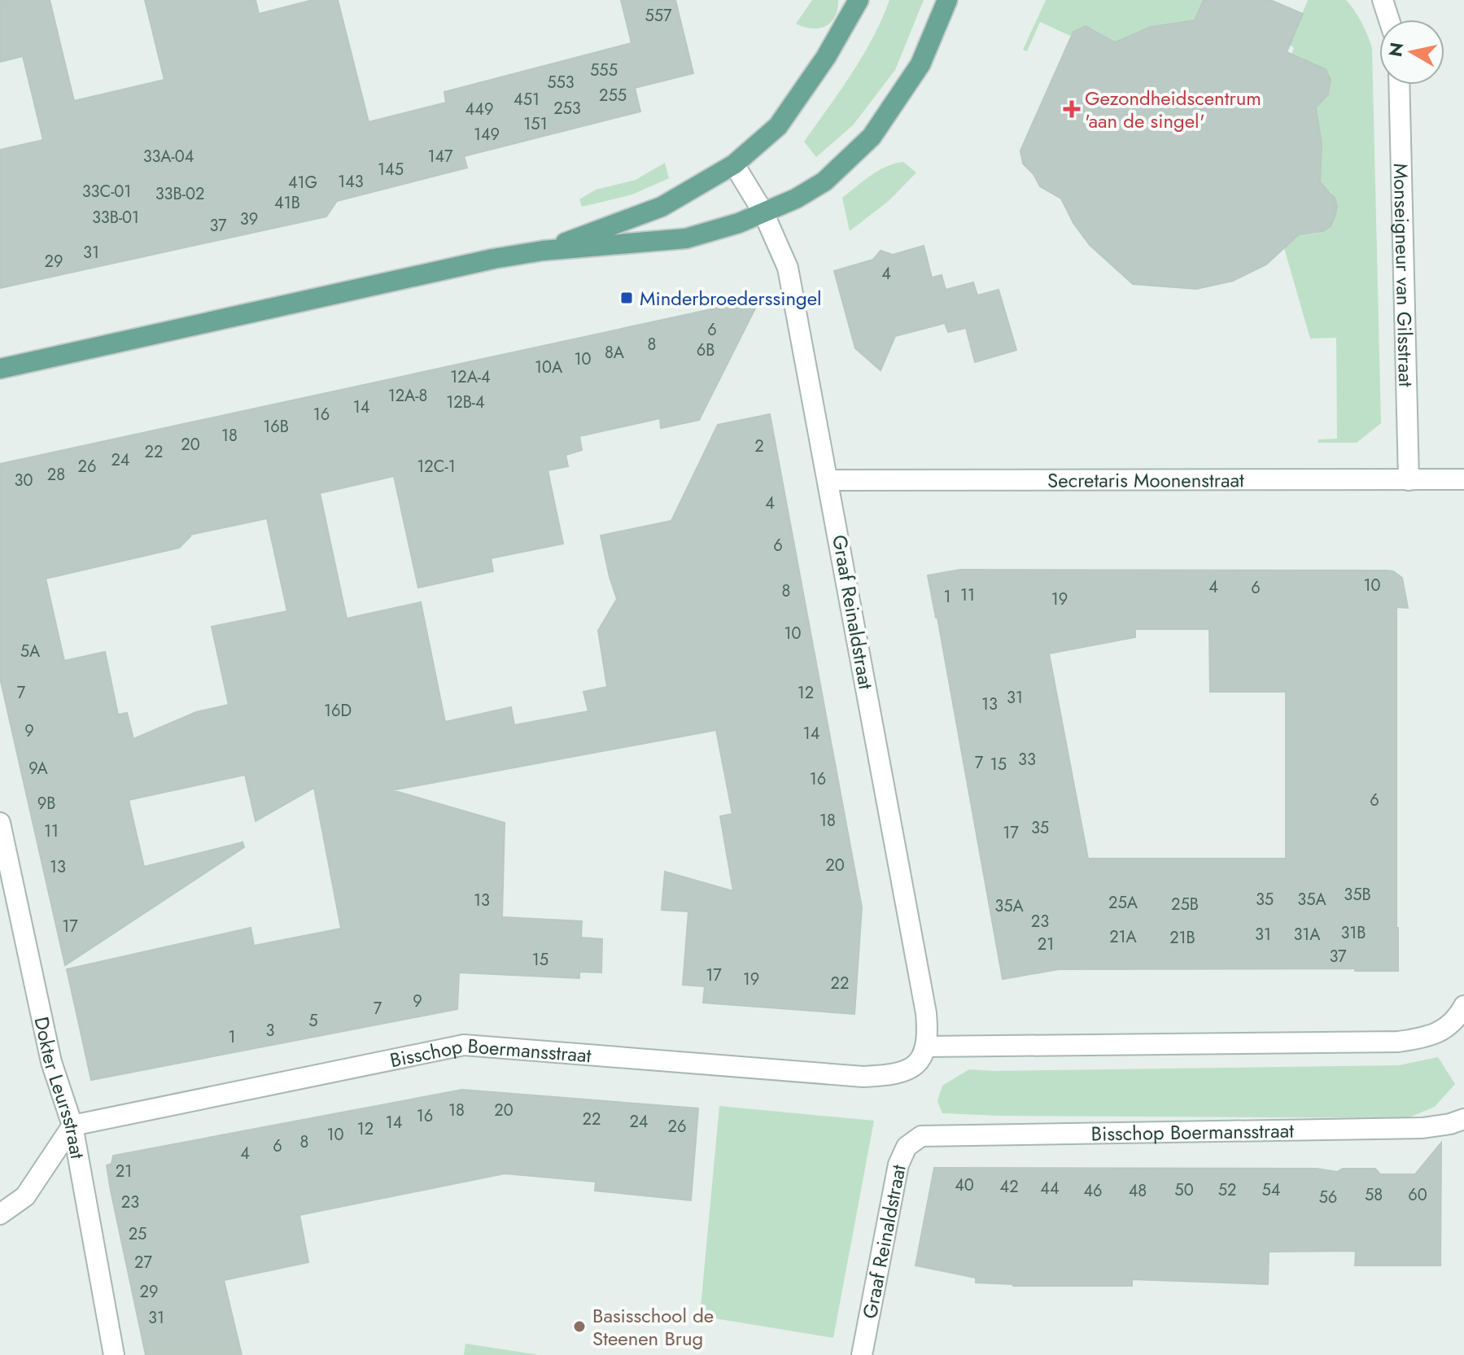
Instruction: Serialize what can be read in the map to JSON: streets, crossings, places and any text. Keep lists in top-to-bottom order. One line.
{"streets":{"street":["Monseigneur van Gilsstraat","Secretaris Moonenstraat","Graaf Reinaldstraat","Bisschop Boermansstraat","Dokter Leursstraat"]},"crossings":[["Monseigneur van Gilsstraat","Secretaris Moonenstraat"],["Secretaris Moonenstraat","Graaf Reinaldstraat"],["Graaf Reinaldstraat","Bisschop Boermansstraat"],["Bisschop Boermansstraat","Dokter Leursstraat"]],"places":{"health":["Gezondheidscentrum 'aan de singel'"],"transit":["Minderbroederssingel"],"other":["Basisschool de Steenen Brug"]},"house_numbers":["557","555","553","255","451","253","449","151","149","33A-04","147","145","143","41G","33C-01","33B-02","41B","33B-01","39","37","31","29","4","6","8","6B","8A","10","10A","12A-4","12A-8","12B-4","14","16","16B","18","20","2","22","24","26","12C-1","28","30","4","6","10","4","6","8","11","1","19","10","5A","7","12","31","13","16D","9","14","33","7","15","9A","16","6","9B","18","35","11","17","20","13","35B","35","35A","13","25A","25B","35A","23","17","31B","31","31A","21A","21B","21","37","15","17","19","22","9","7","5","3","1","18","20","16","22","24","14","26","12","10","8","6","4","21","40","42","44","50","52","54","46","48","58","60","56","23","25","27","29","31"],"north":"left"}
